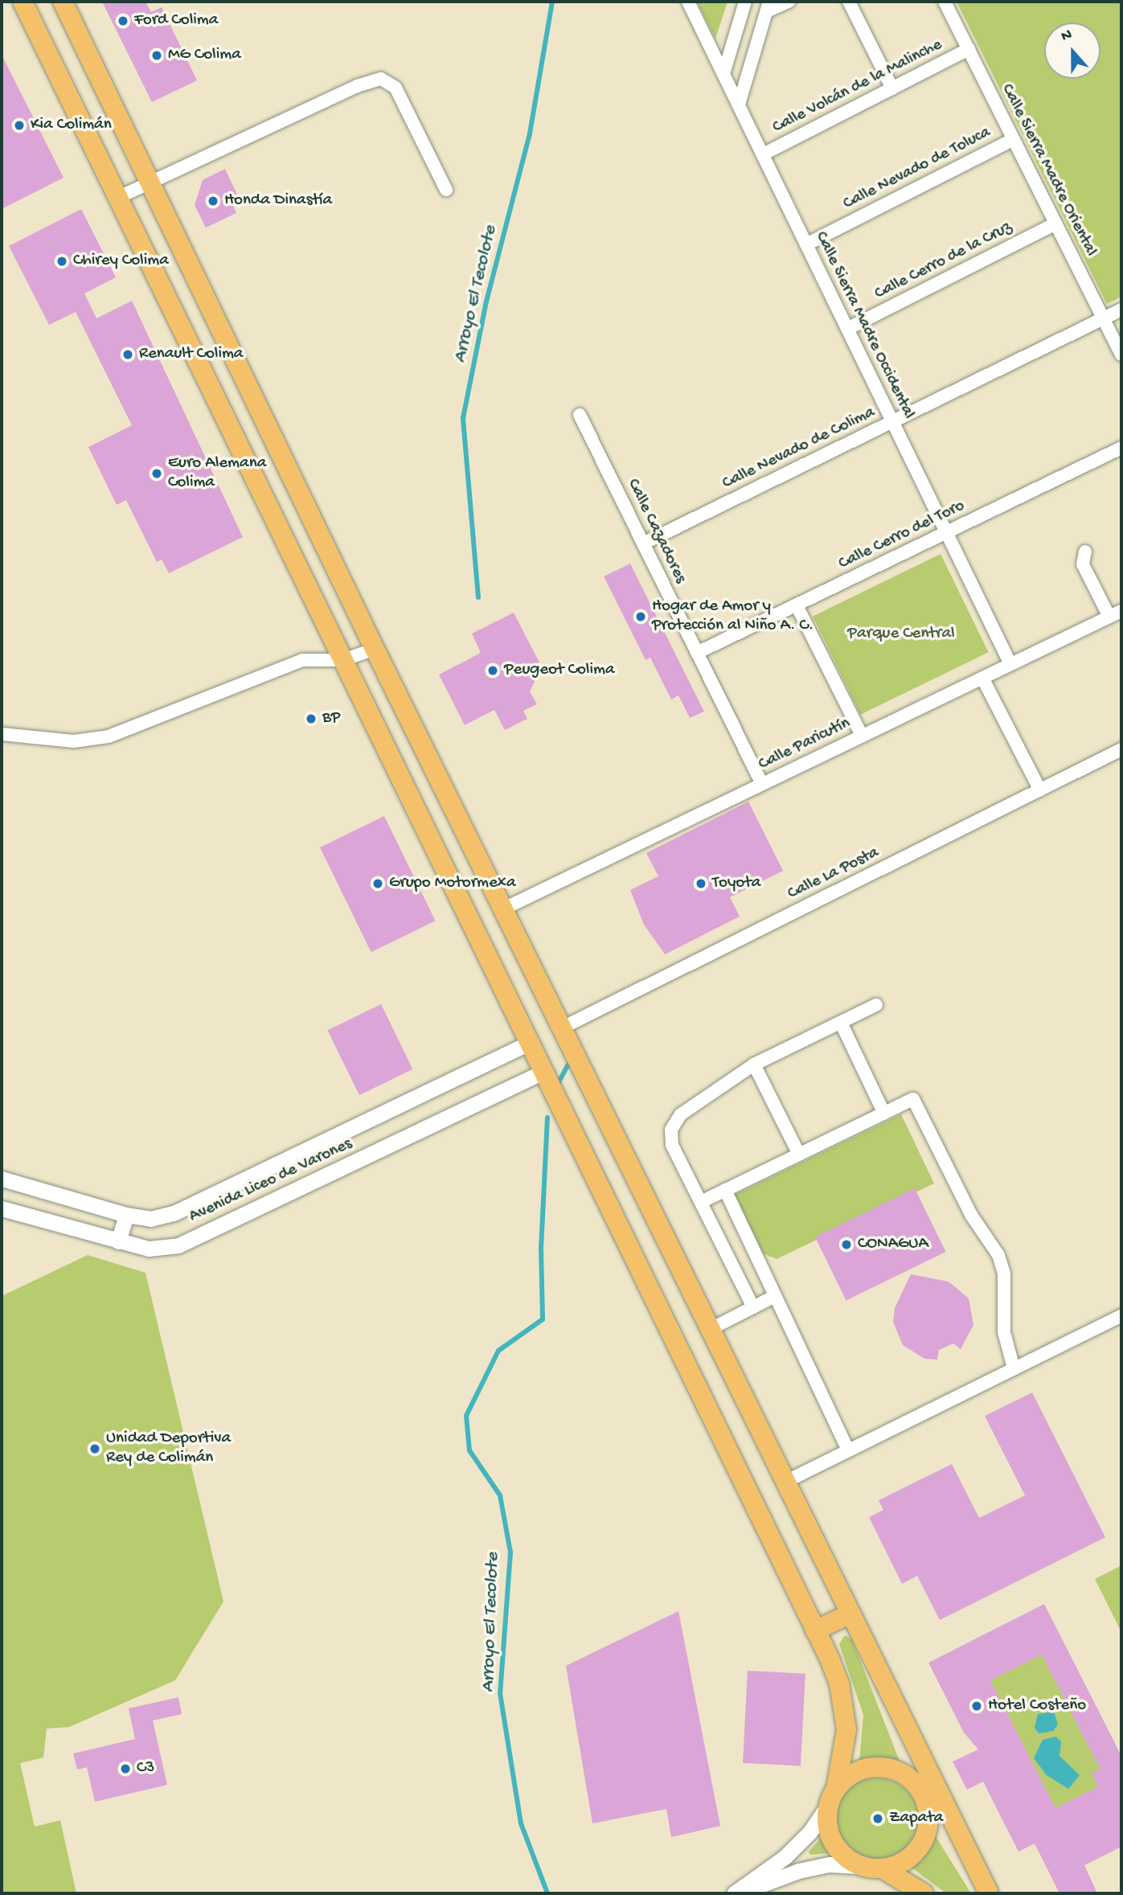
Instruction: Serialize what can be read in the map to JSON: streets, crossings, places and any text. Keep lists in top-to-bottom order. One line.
{"streets":{"street":["Calle Volcán de la Malinche","Calle Nevado de Toluca","Calle Sierra Madre Oriental","Calle Cerro de la Cruz","Calle Sierra Madre Occidental","Calle Nevado de Colima","Calle Cazadores","Calle Cerro del Toro","Calle Paricutín","Calle La Posta","Avenida Liceo de Varones"]},"crossings":[["Calle Volcán de la Malinche","Calle Sierra Madre Oriental"],["Calle Volcán de la Malinche","Calle Sierra Madre Occidental"],["Calle Nevado de Toluca","Calle Sierra Madre Oriental"],["Calle Nevado de Toluca","Calle Sierra Madre Occidental"],["Calle Sierra Madre Oriental","Calle Cerro de la Cruz"],["Calle Sierra Madre Oriental","Calle Nevado de Colima"],["Calle Cerro de la Cruz","Calle Sierra Madre Occidental"],["Calle Sierra Madre Occidental","Calle Nevado de Colima"],["Calle Sierra Madre Occidental","Calle Cerro del Toro"],["Calle Sierra Madre Occidental","Calle Paricutín"],["Calle Nevado de Colima","Calle Cazadores"],["Calle Cazadores","Calle Cerro del Toro"],["Calle Cazadores","Calle Paricutín"]],"water":["Arroyo El Tecolote"],"parks":["Parque Central"],"places":["Ford Colima","MG Colima","Kia Colimán","Honda Dinastía","Chirey Colima","Renault Colima","Euro Alemana Colima","Hogar de Amor y Protección al Niño A. C.","Peugeot Colima","BP","Grupo Motormexa","Toyota","CONAGUA","Unidad Deportiva Rey de Colimán","Hotel Costeño","C3","Zapata"],"north":"top"}
